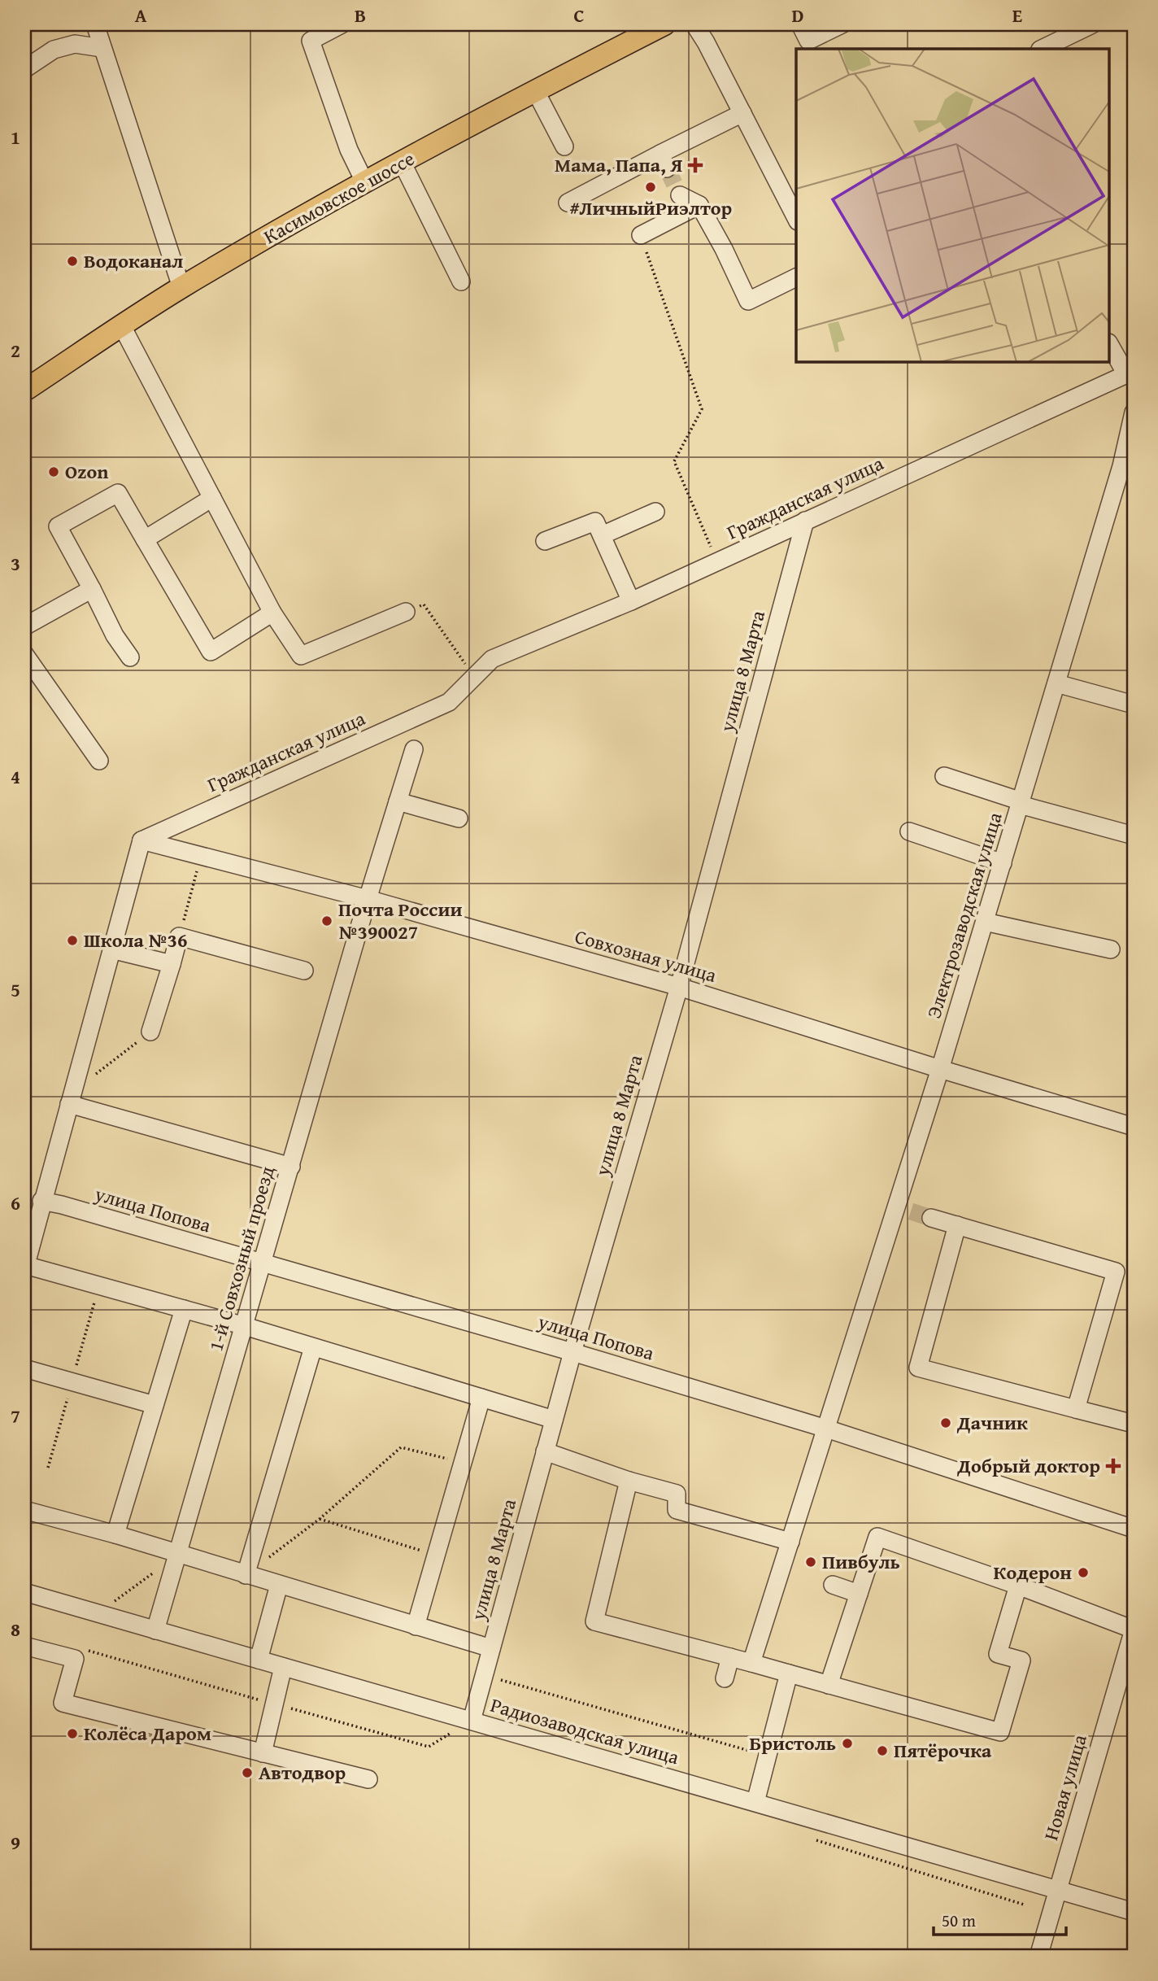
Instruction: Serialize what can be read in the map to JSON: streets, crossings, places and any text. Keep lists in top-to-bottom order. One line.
{"streets":{"main road":["Касимовское шоссе"],"street":["Гражданская улица","улица 8 Марта","Электрозаводская улица","Совхозная улица","улица Попова","1-й Совхозный проезд","Радиозаводская улица","Новая улица"]},"crossings":[["Гражданская улица","улица 8 Марта"],["Гражданская улица","Совхозная улица"],["улица 8 Марта","Совхозная улица"],["улица 8 Марта","улица Попова"],["улица 8 Марта","Радиозаводская улица"],["Электрозаводская улица","Совхозная улица"],["Электрозаводская улица","улица Попова"],["Совхозная улица","1-й Совхозный проезд"],["улица Попова","1-й Совхозный проезд"],["1-й Совхозный проезд","Радиозаводская улица"],["Радиозаводская улица","Новая улица"]],"places":{"health":["Мама, Папа, Я","Добрый доктор"],"other":["#ЛичныйРиэлтор","Водоканал","Ozon","Почта России №390027","Школа №36","Дачник","Пивбуль","Кодерон","Колёса Даром","Бристоль","Пятёрочка","Автодвор"]},"scale_bar":"50 m","grid":{"columns":["A","B","C","D","E"],"rows":["1","2","3","4","5","6","7","8","9"]}}
